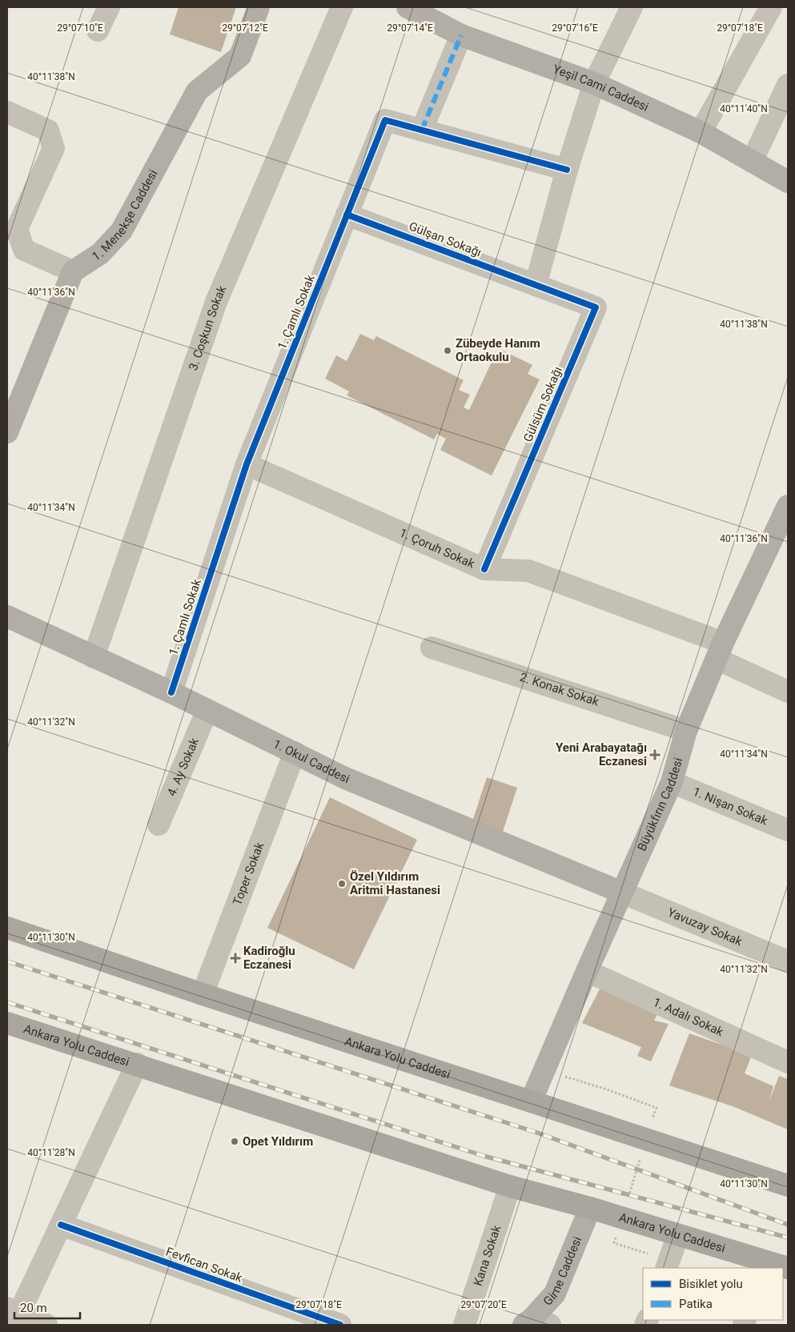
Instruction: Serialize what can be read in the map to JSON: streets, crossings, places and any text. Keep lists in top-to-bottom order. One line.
{"streets":{"highway":["Ankara Yolu Caddesi"],"main road":["Yeşil Cami Caddesi","1. Menekşe Caddesi","1. Okul Caddesi","Büyükfırın Caddesi","Girne Caddesi"],"street":["Gülşan Sokağı","1. Çamlı Sokak","3. Coşkun Sokak","Gülsüm Sokağı","1. Çoruh Sokak","2. Konak Sokak","4. Ay Sokak","1. Nişan Sokak","Toper Sokak","Yavuzay Sokak","1. Adalı Sokak","Kana Sokak","Fevfican Sokak"]},"crossings":[["Gülşan Sokağı","1. Çamlı Sokak"],["Gülşan Sokağı","Gülsüm Sokağı"],["1. Çamlı Sokak","1. Çoruh Sokak"],["1. Çamlı Sokak","1. Okul Caddesi"],["3. Coşkun Sokak","1. Okul Caddesi"],["Gülsüm Sokağı","1. Çoruh Sokak"],["1. Çoruh Sokak","Büyükfırın Caddesi"],["2. Konak Sokak","Büyükfırın Caddesi"],["1. Okul Caddesi","4. Ay Sokak"],["1. Okul Caddesi","Büyükfırın Caddesi"],["1. Okul Caddesi","Toper Sokak"],["1. Okul Caddesi","Yavuzay Sokak"],["Büyükfırın Caddesi","1. Nişan Sokak"],["Büyükfırın Caddesi","Yavuzay Sokak"],["Büyükfırın Caddesi","1. Adalı Sokak"],["Büyükfırın Caddesi","Ankara Yolu Caddesi"],["Toper Sokak","Ankara Yolu Caddesi"],["Ankara Yolu Caddesi","Kana Sokak"],["Ankara Yolu Caddesi","Girne Caddesi"]],"places":{"other":["Zübeyde Hanım Ortaokulu","Özel Yıldırım Aritmi Hastanesi","Opet Yıldırım"],"health":["Yeni Arabayatağı Eczanesi","Kadiroğlu Eczanesi"]},"legend":["Bisiklet yolu","Patika"],"scale_bar":"20 m","coordinates":["29°07'10\"E","29°07'12\"E","29°07'14\"E","29°07'16\"E","29°07'18\"E","40°11'38\"N","40°11'40\"N","40°11'36\"N","40°11'34\"N","40°11'32\"N","40°11'30\"N","40°11'28\"N","29°07'20\"E"]}
